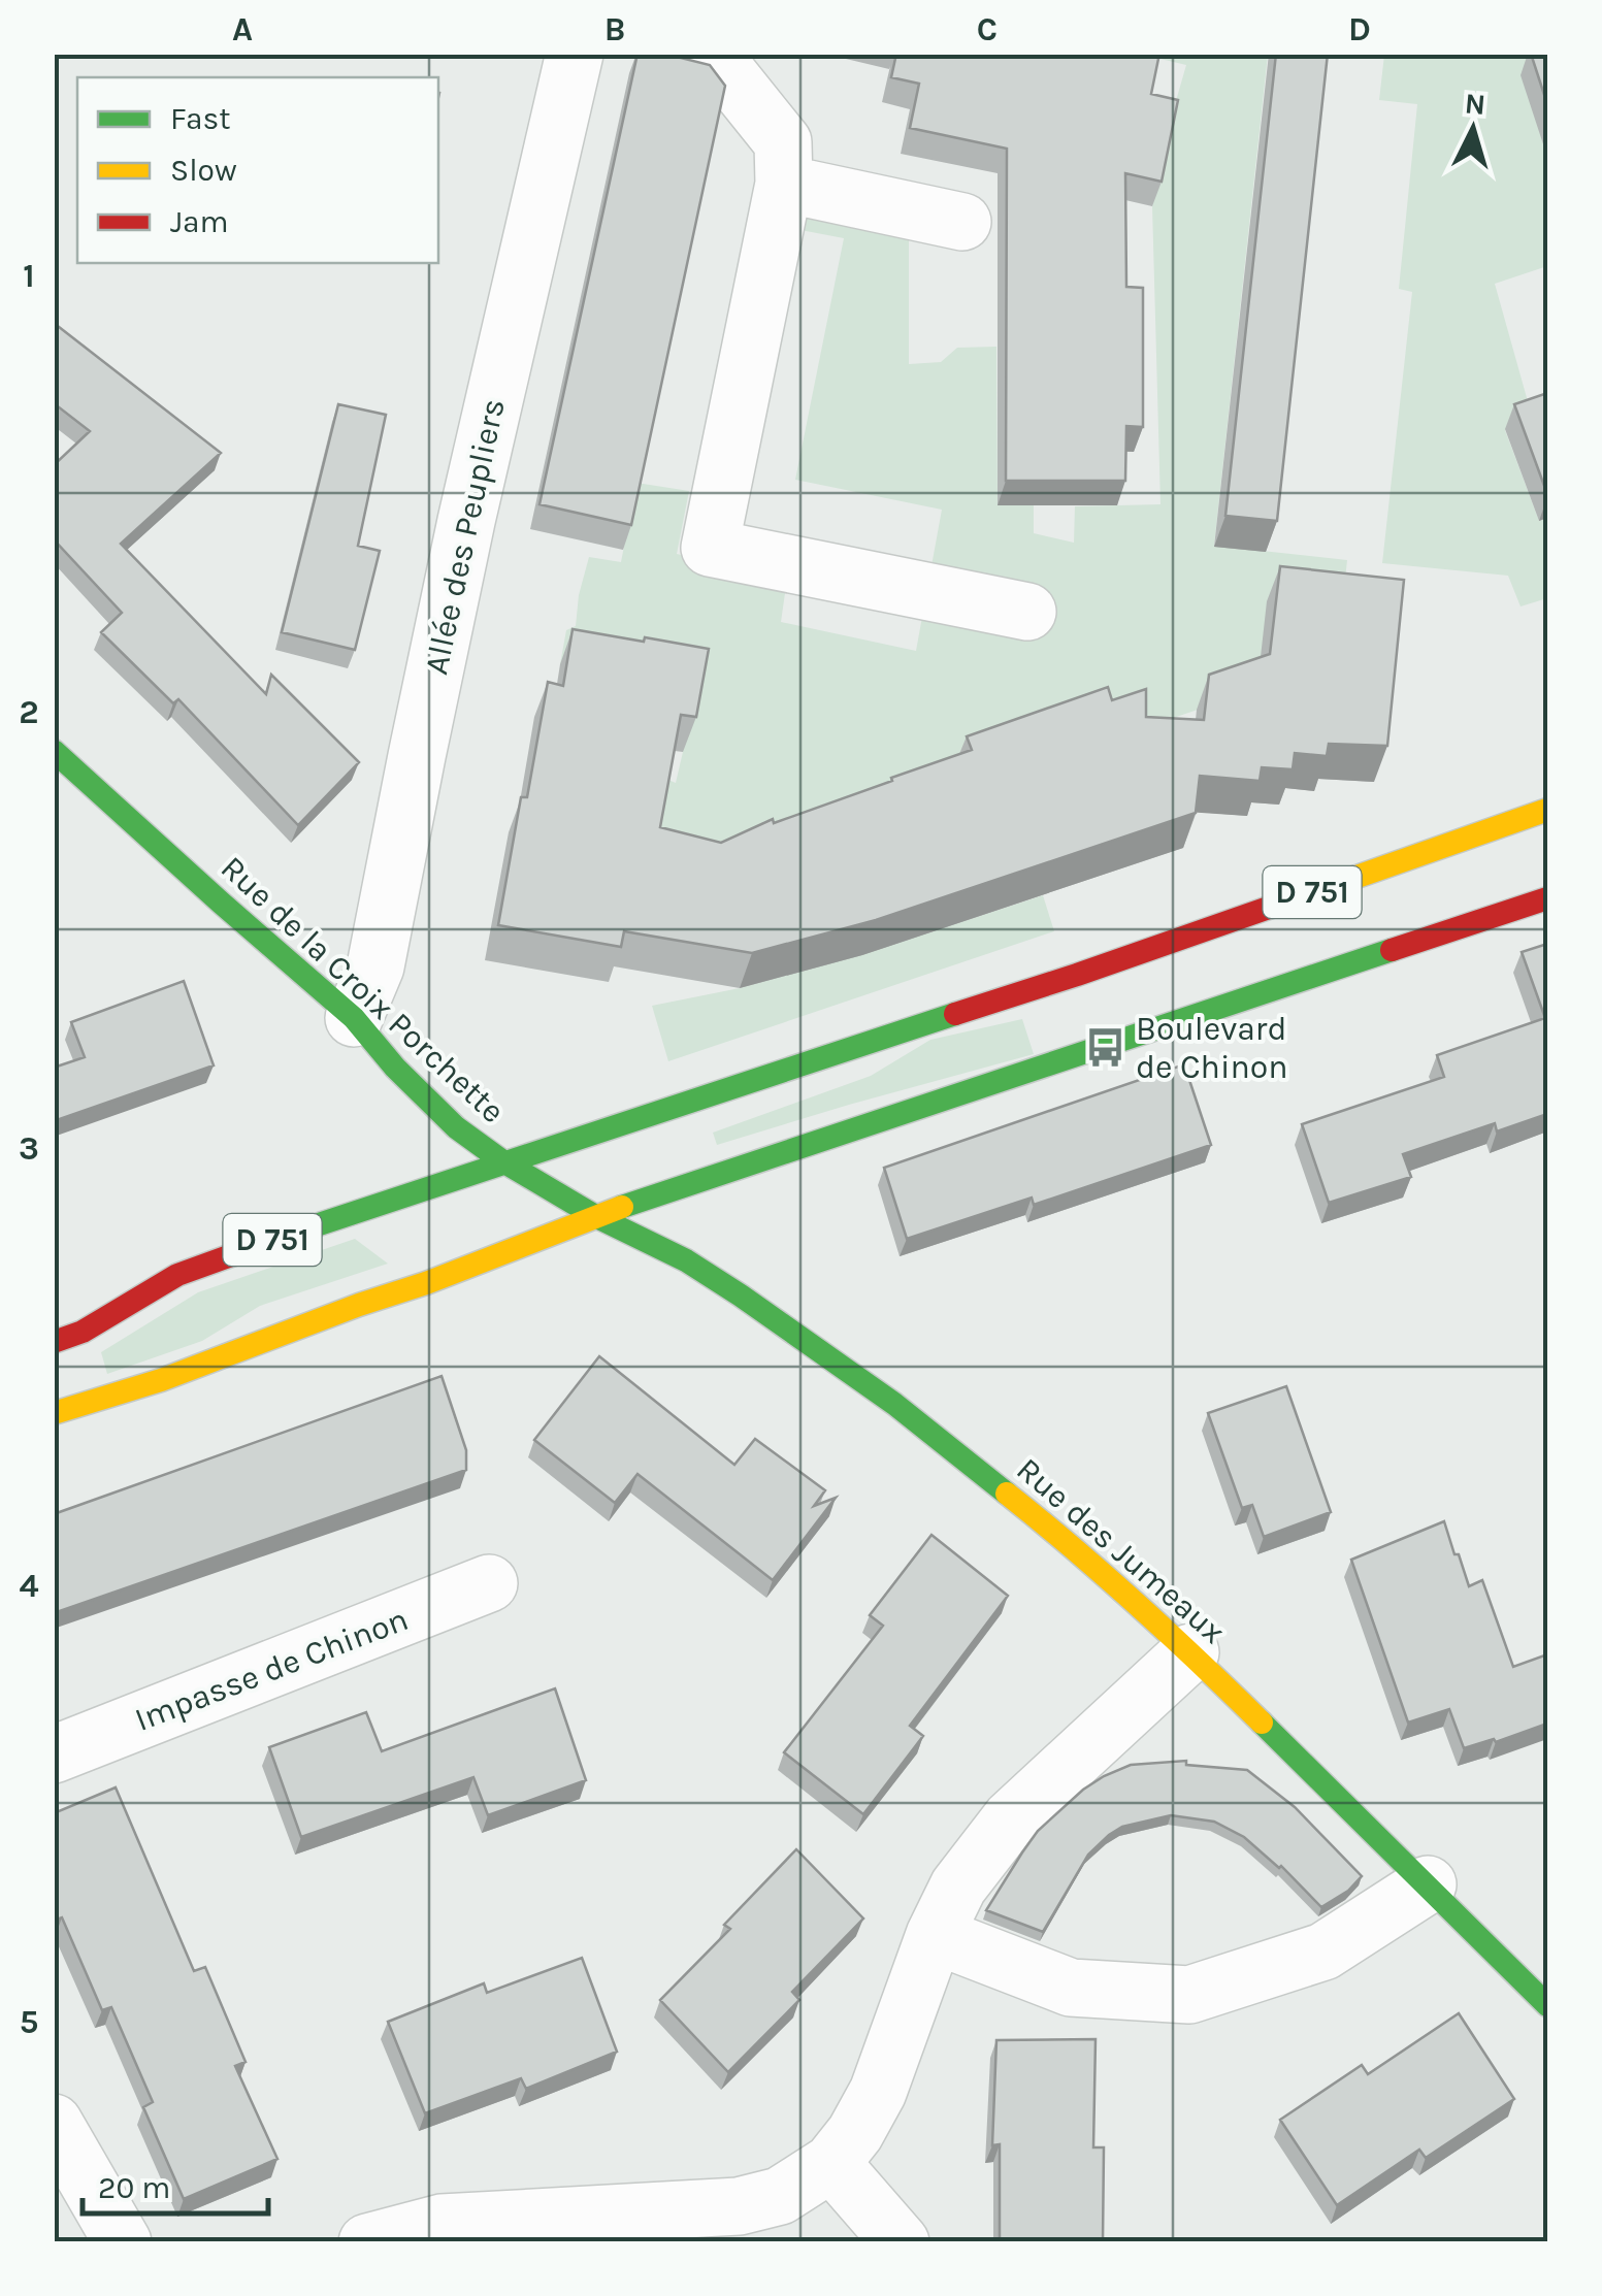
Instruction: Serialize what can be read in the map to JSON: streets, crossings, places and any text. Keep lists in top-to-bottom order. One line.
{"streets":{"main road":["D 751","Rue de la Croix Porchette","Rue des Jumeaux"],"street":["Allée des Peupliers","Impasse de Chinon"]},"crossings":[["Allée des Peupliers","Rue de la Croix Porchette"],["D 751","Rue de la Croix Porchette"],["D 751","Rue des Jumeaux"],["Rue de la Croix Porchette","Rue des Jumeaux"]],"places":{"bus stop":["Boulevard de Chinon"]},"legend":["Fast","Slow","Jam"],"scale_bar":"20 m","north":"top","grid":{"columns":["A","B","C","D"],"rows":["1","2","3","4","5"]}}
